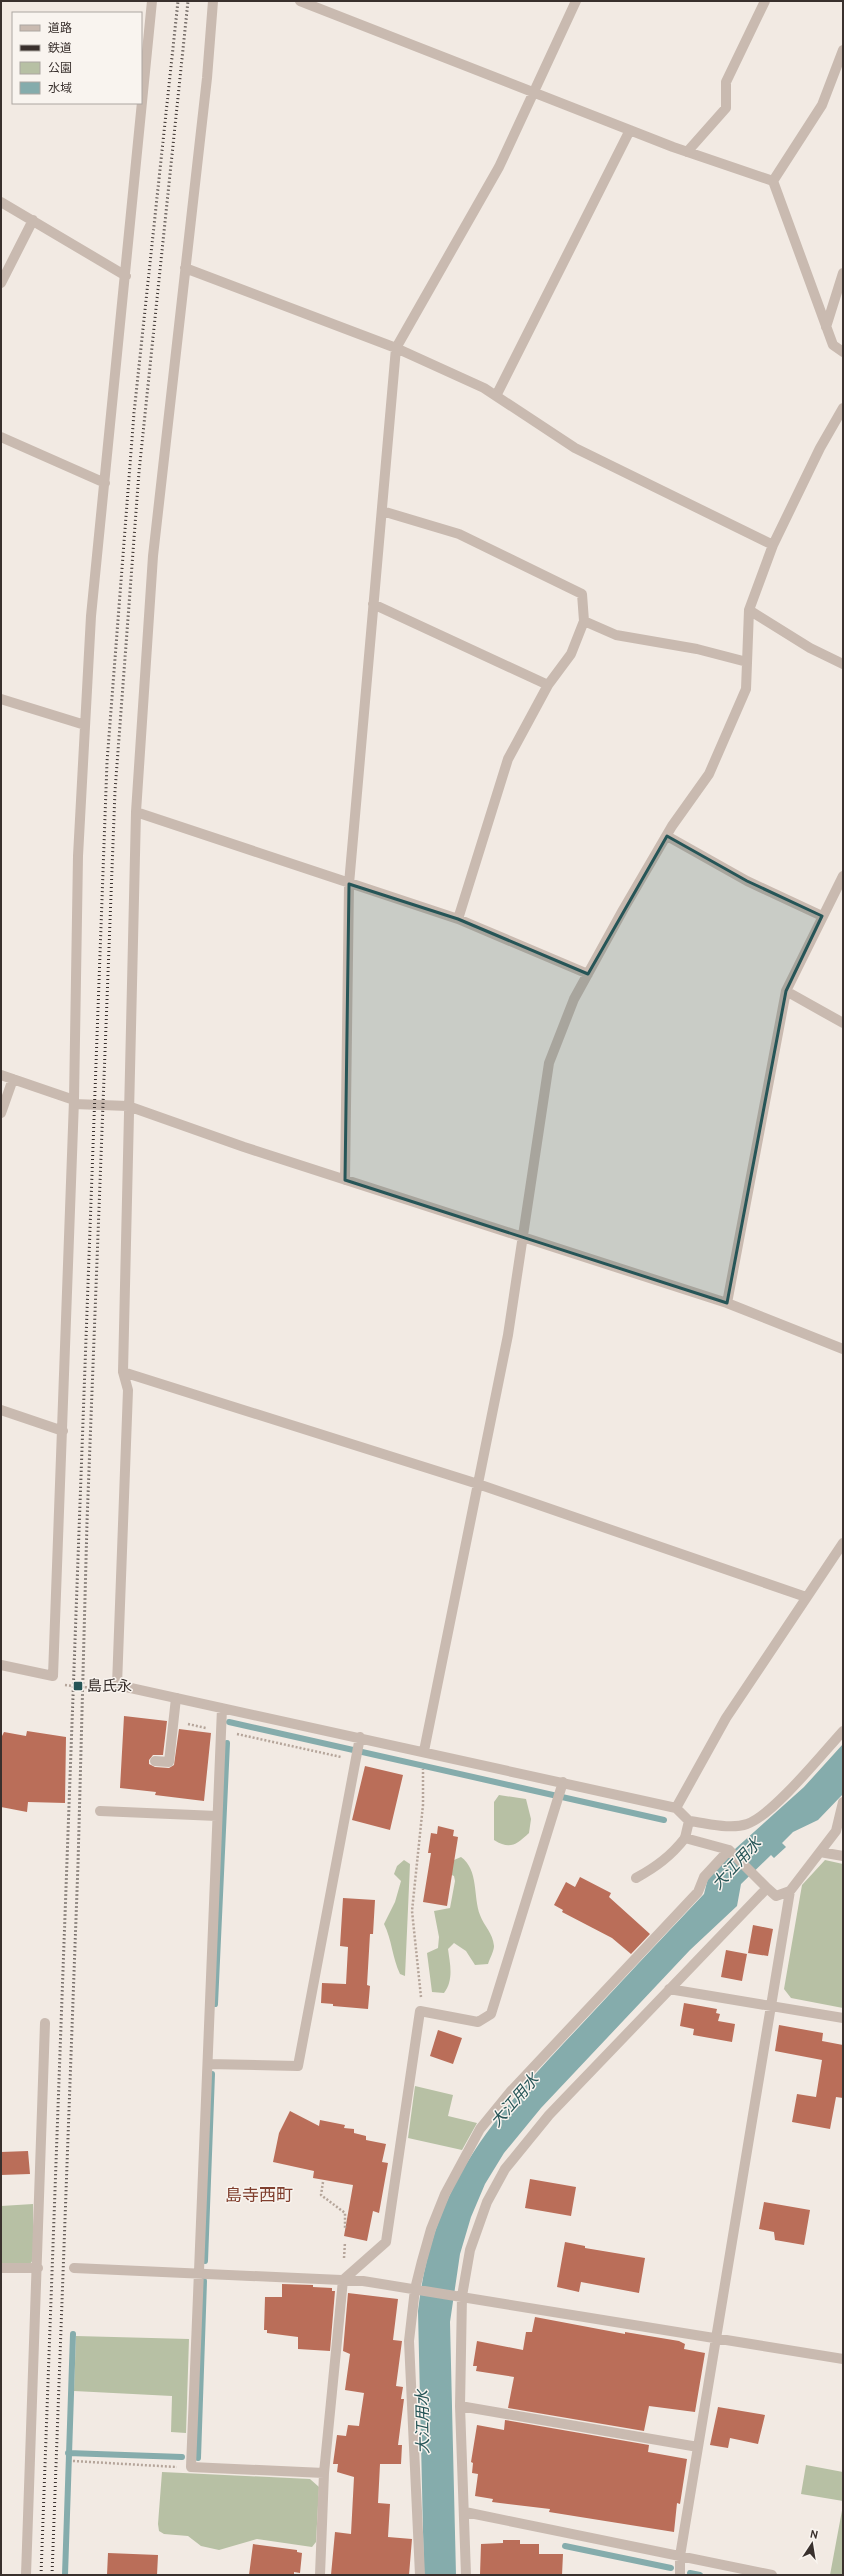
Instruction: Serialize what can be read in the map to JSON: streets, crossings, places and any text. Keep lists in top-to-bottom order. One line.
{"districts":["島寺西町"],"water":["大江用水"],"places":{"transit":["島氏永"]},"legend":["道路","鉄道","公園","水域"],"north":"top"}
